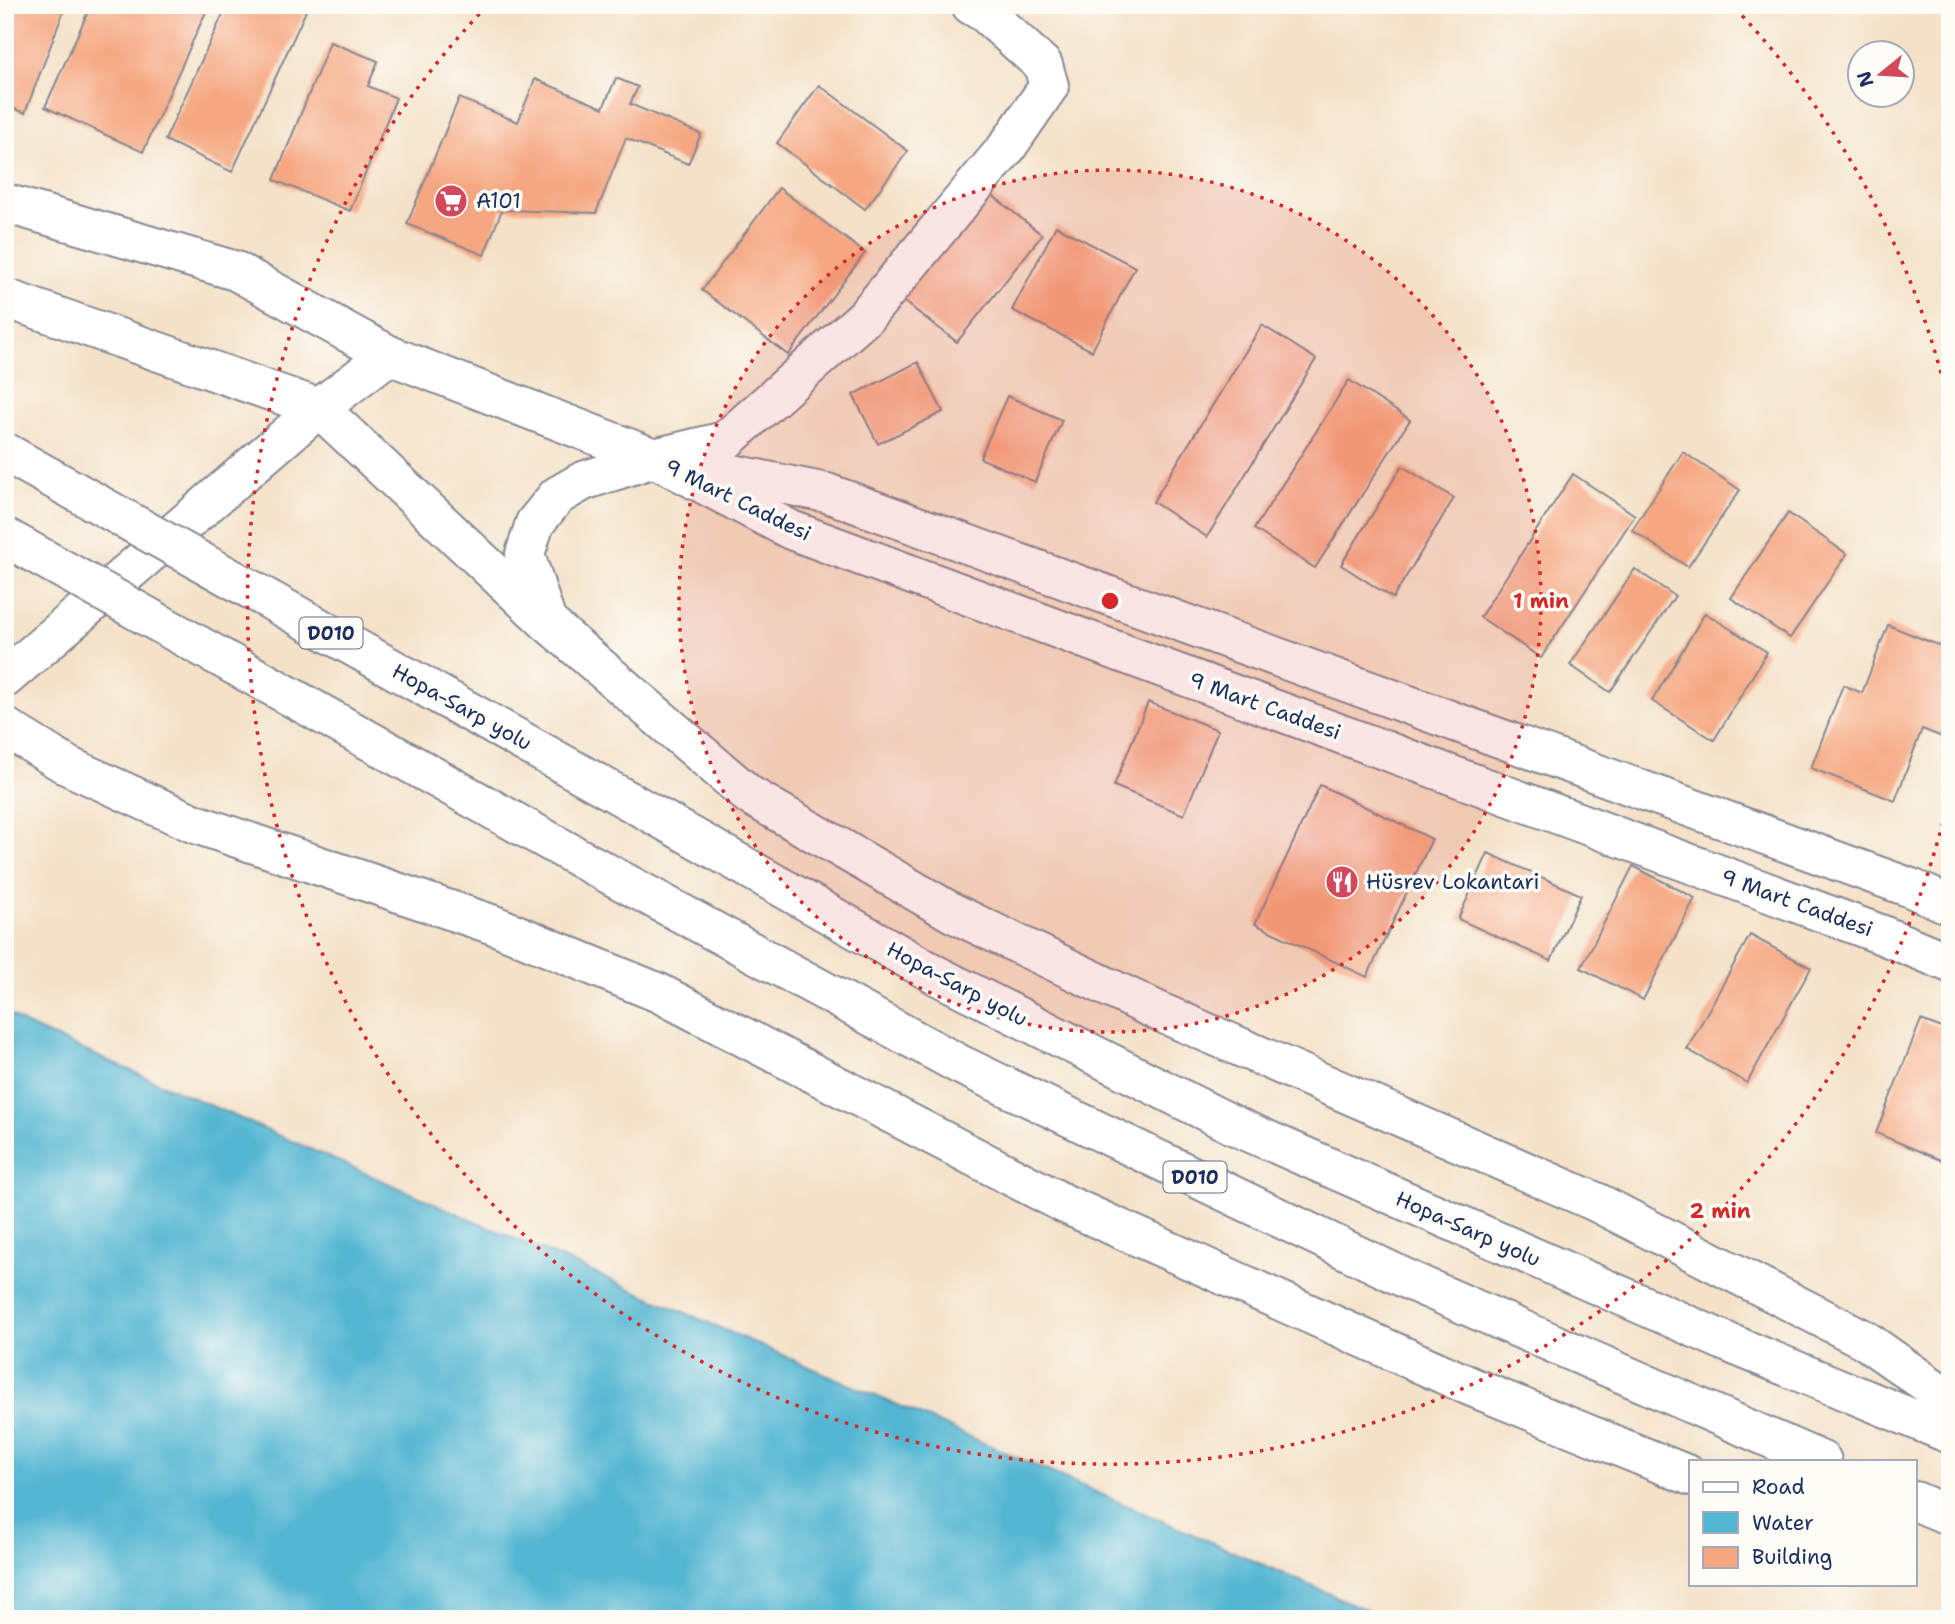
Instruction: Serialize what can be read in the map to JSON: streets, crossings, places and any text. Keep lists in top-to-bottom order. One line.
{"streets":{"main road":["9 Mart Caddesi","D010","Hopa-Sarp yolu"]},"places":{"supermarket":["A101"],"restaurant":["Hüsrev Lokantari"]},"legend":["Road","Water","Building"],"north":"left","rings":["1 min","2 min"]}
